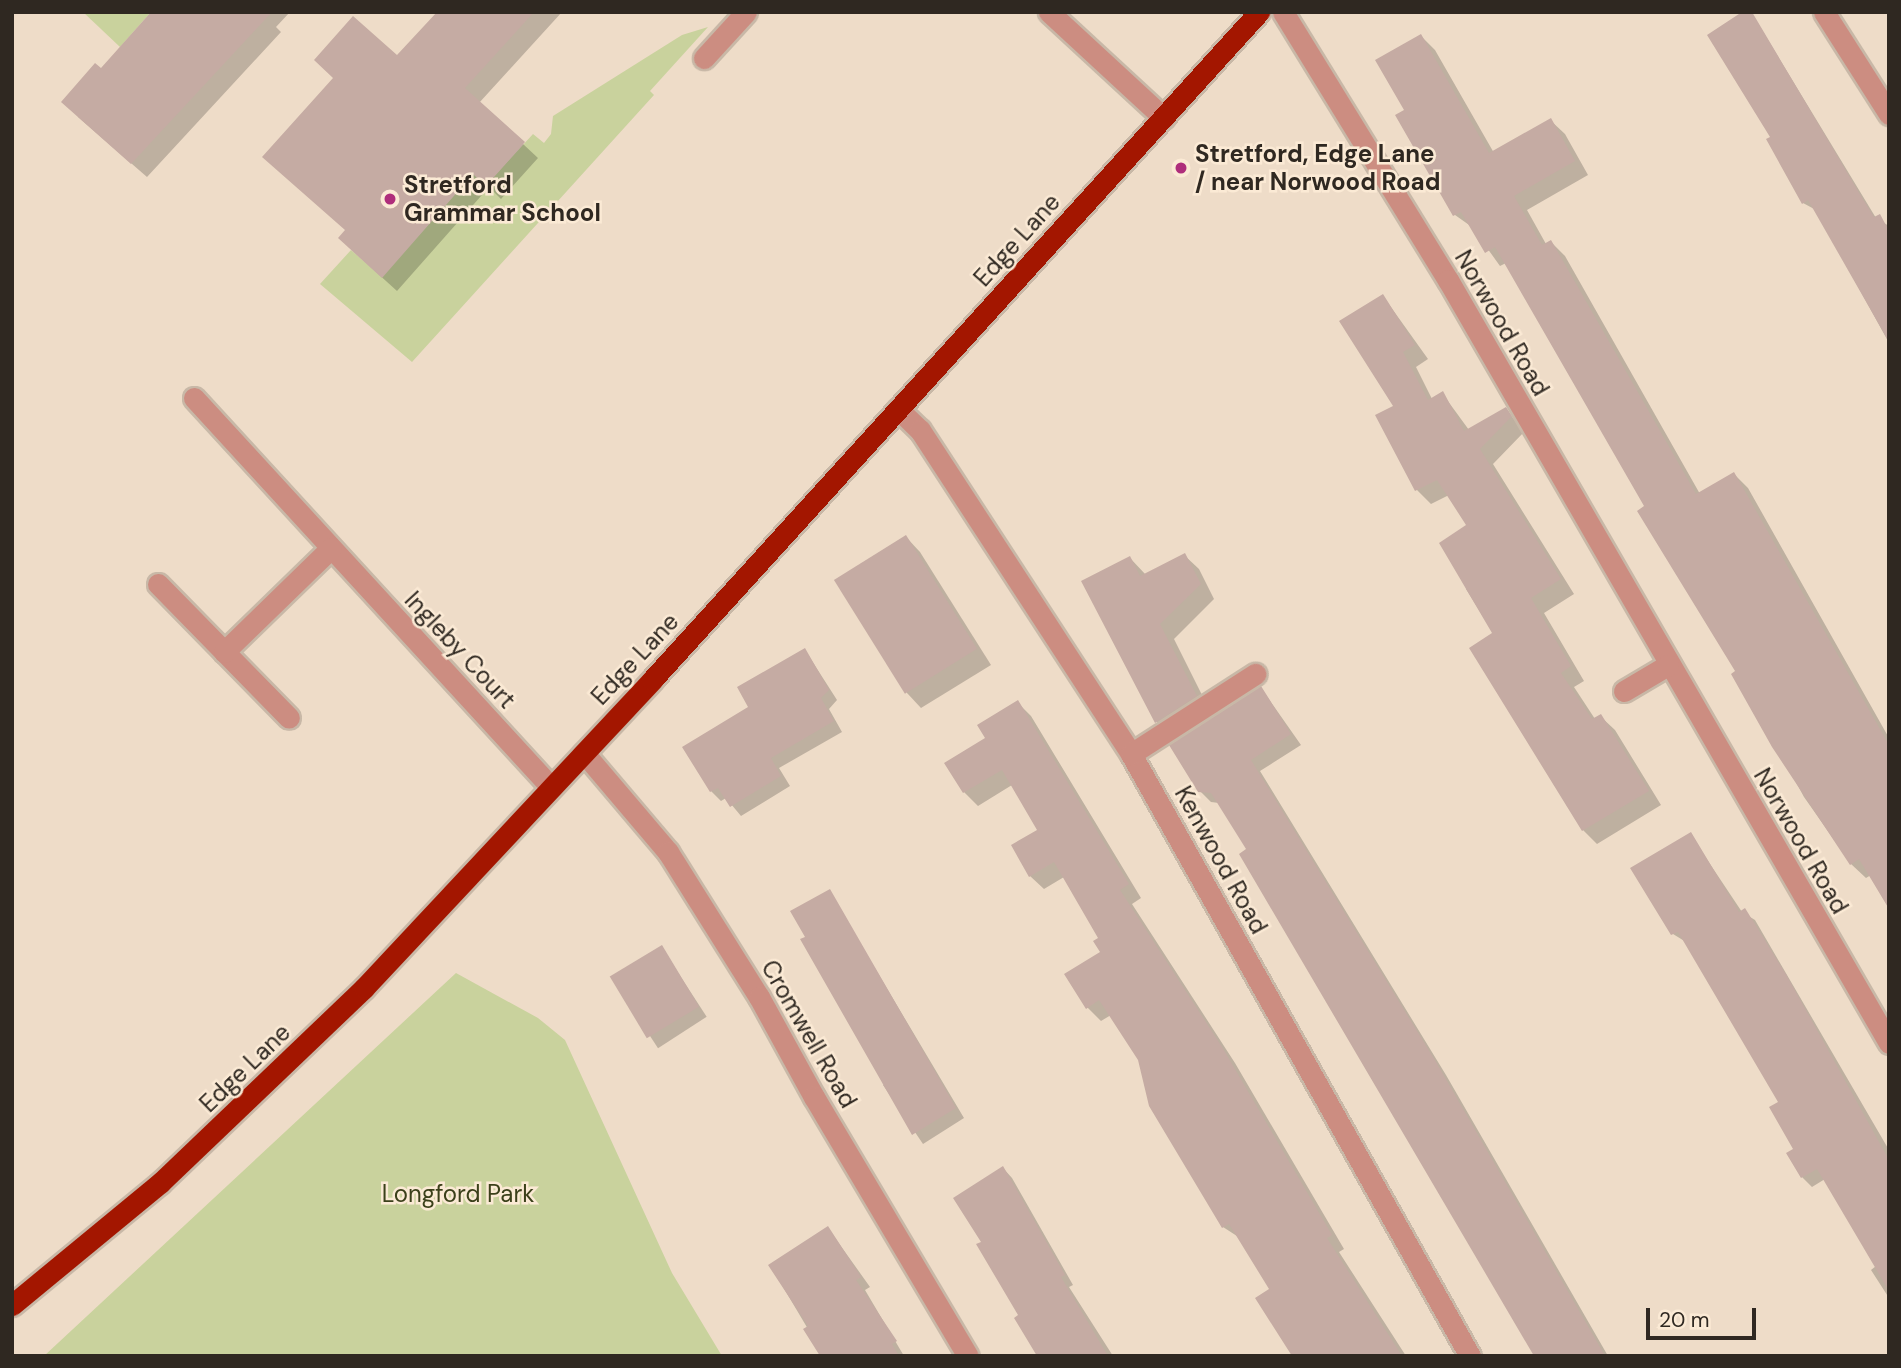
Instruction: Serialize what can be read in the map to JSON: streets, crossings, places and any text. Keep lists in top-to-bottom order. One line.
{"streets":{"highway":["Edge Lane"],"street":["Norwood Road","Ingleby Court","Kenwood Road","Cromwell Road"]},"crossings":[["Edge Lane","Ingleby Court"],["Edge Lane","Kenwood Road"],["Edge Lane","Cromwell Road"]],"parks":["Longford Park"],"places":["Stretford, Edge Lane / near Norwood Road","Stretford Grammar School"],"scale_bar":"20 m"}
